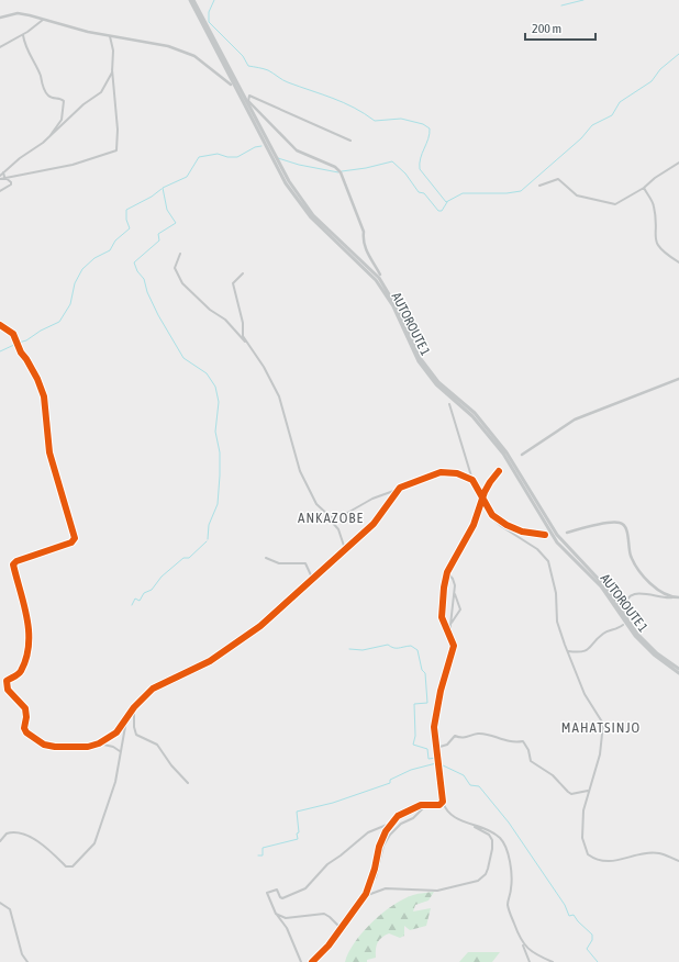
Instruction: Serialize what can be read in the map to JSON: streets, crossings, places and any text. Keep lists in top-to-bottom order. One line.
{"streets":{"main road":["AUTOROUTE 1"]},"districts":["ANKAZOBE","MAHATSINJO"],"scale_bar":"200 m"}
